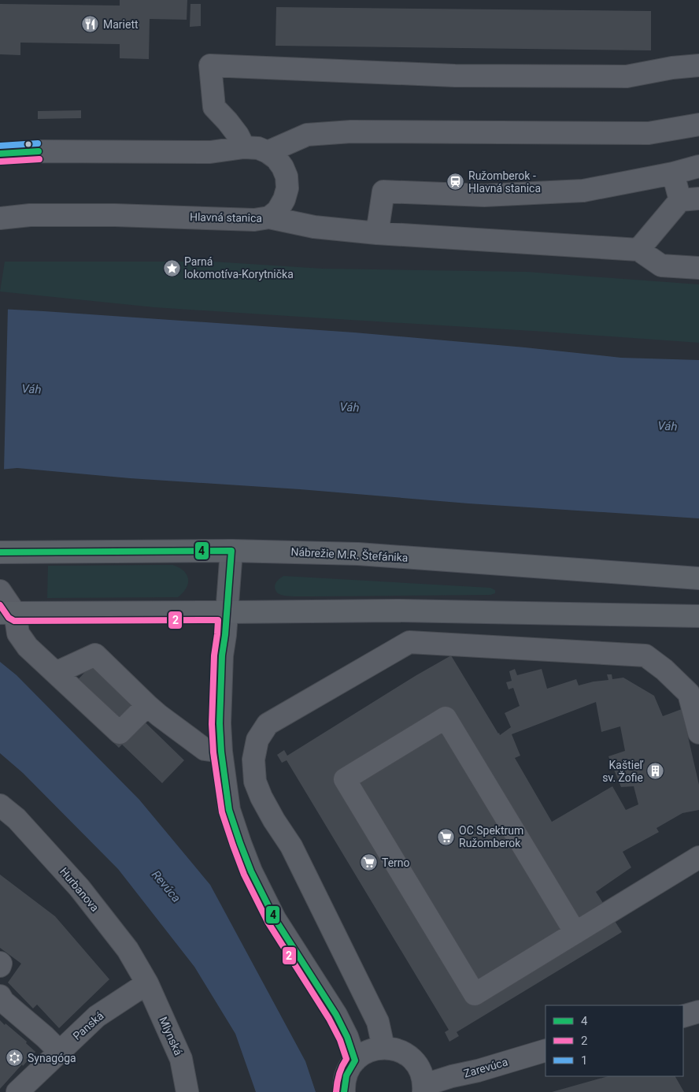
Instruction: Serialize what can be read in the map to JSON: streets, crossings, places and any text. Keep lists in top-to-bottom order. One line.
{"streets":{"main road":["Nábrežie M.R. Štefánika"],"street":["Hlavná stanica","Hurbanova","Panská","Mlynská","Zarevúca"]},"crossings":[["Hurbanova","Panská"],["Hurbanova","Mlynská"],["Panská","Mlynská"]],"water":["Váh","Revúca"],"places":{"restaurant":["Mariett"],"station":["Ružomberok - Hlavná stanica"],"place":["Parná lokomotíva-Korytnička"],"building":["Kaštieľ sv. Žofie"],"supermarket":["OC Spektrum Ružomberok","Terno"],"synagogue":["Synagóga"]},"lines":["transit line 1","transit line 4","transit line 2"],"legend":["4","2","1"]}
